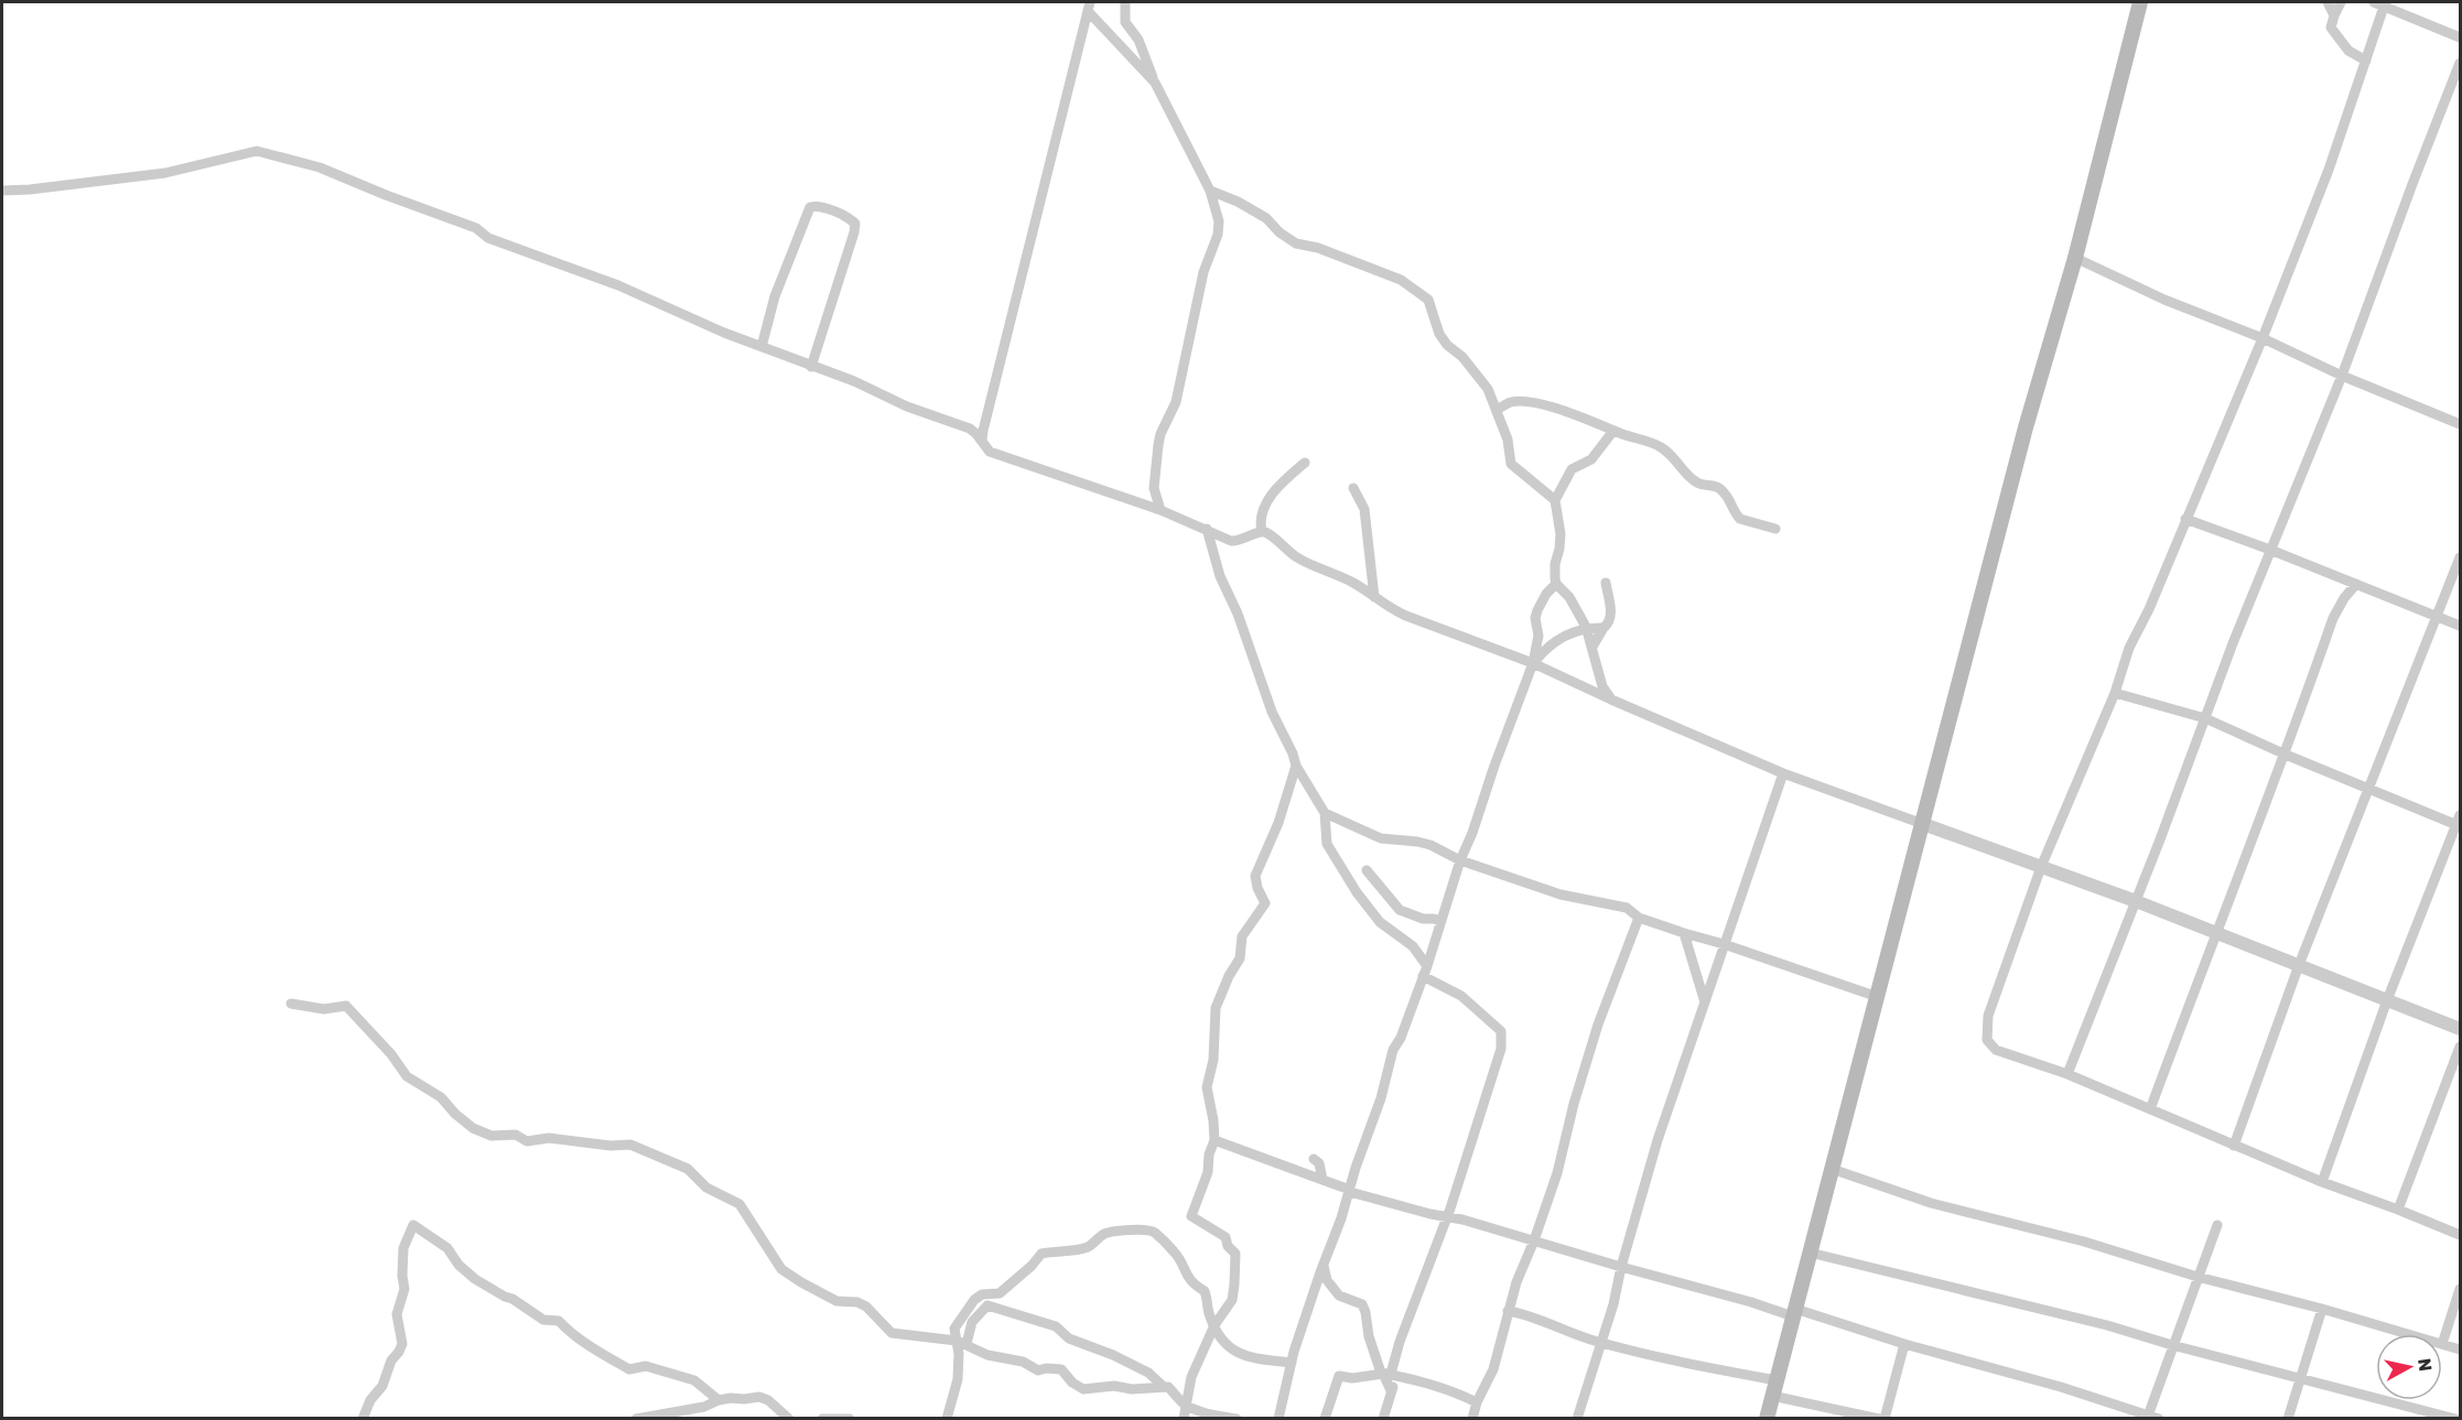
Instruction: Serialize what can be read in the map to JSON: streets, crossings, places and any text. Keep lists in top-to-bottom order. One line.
{"north":"right"}
